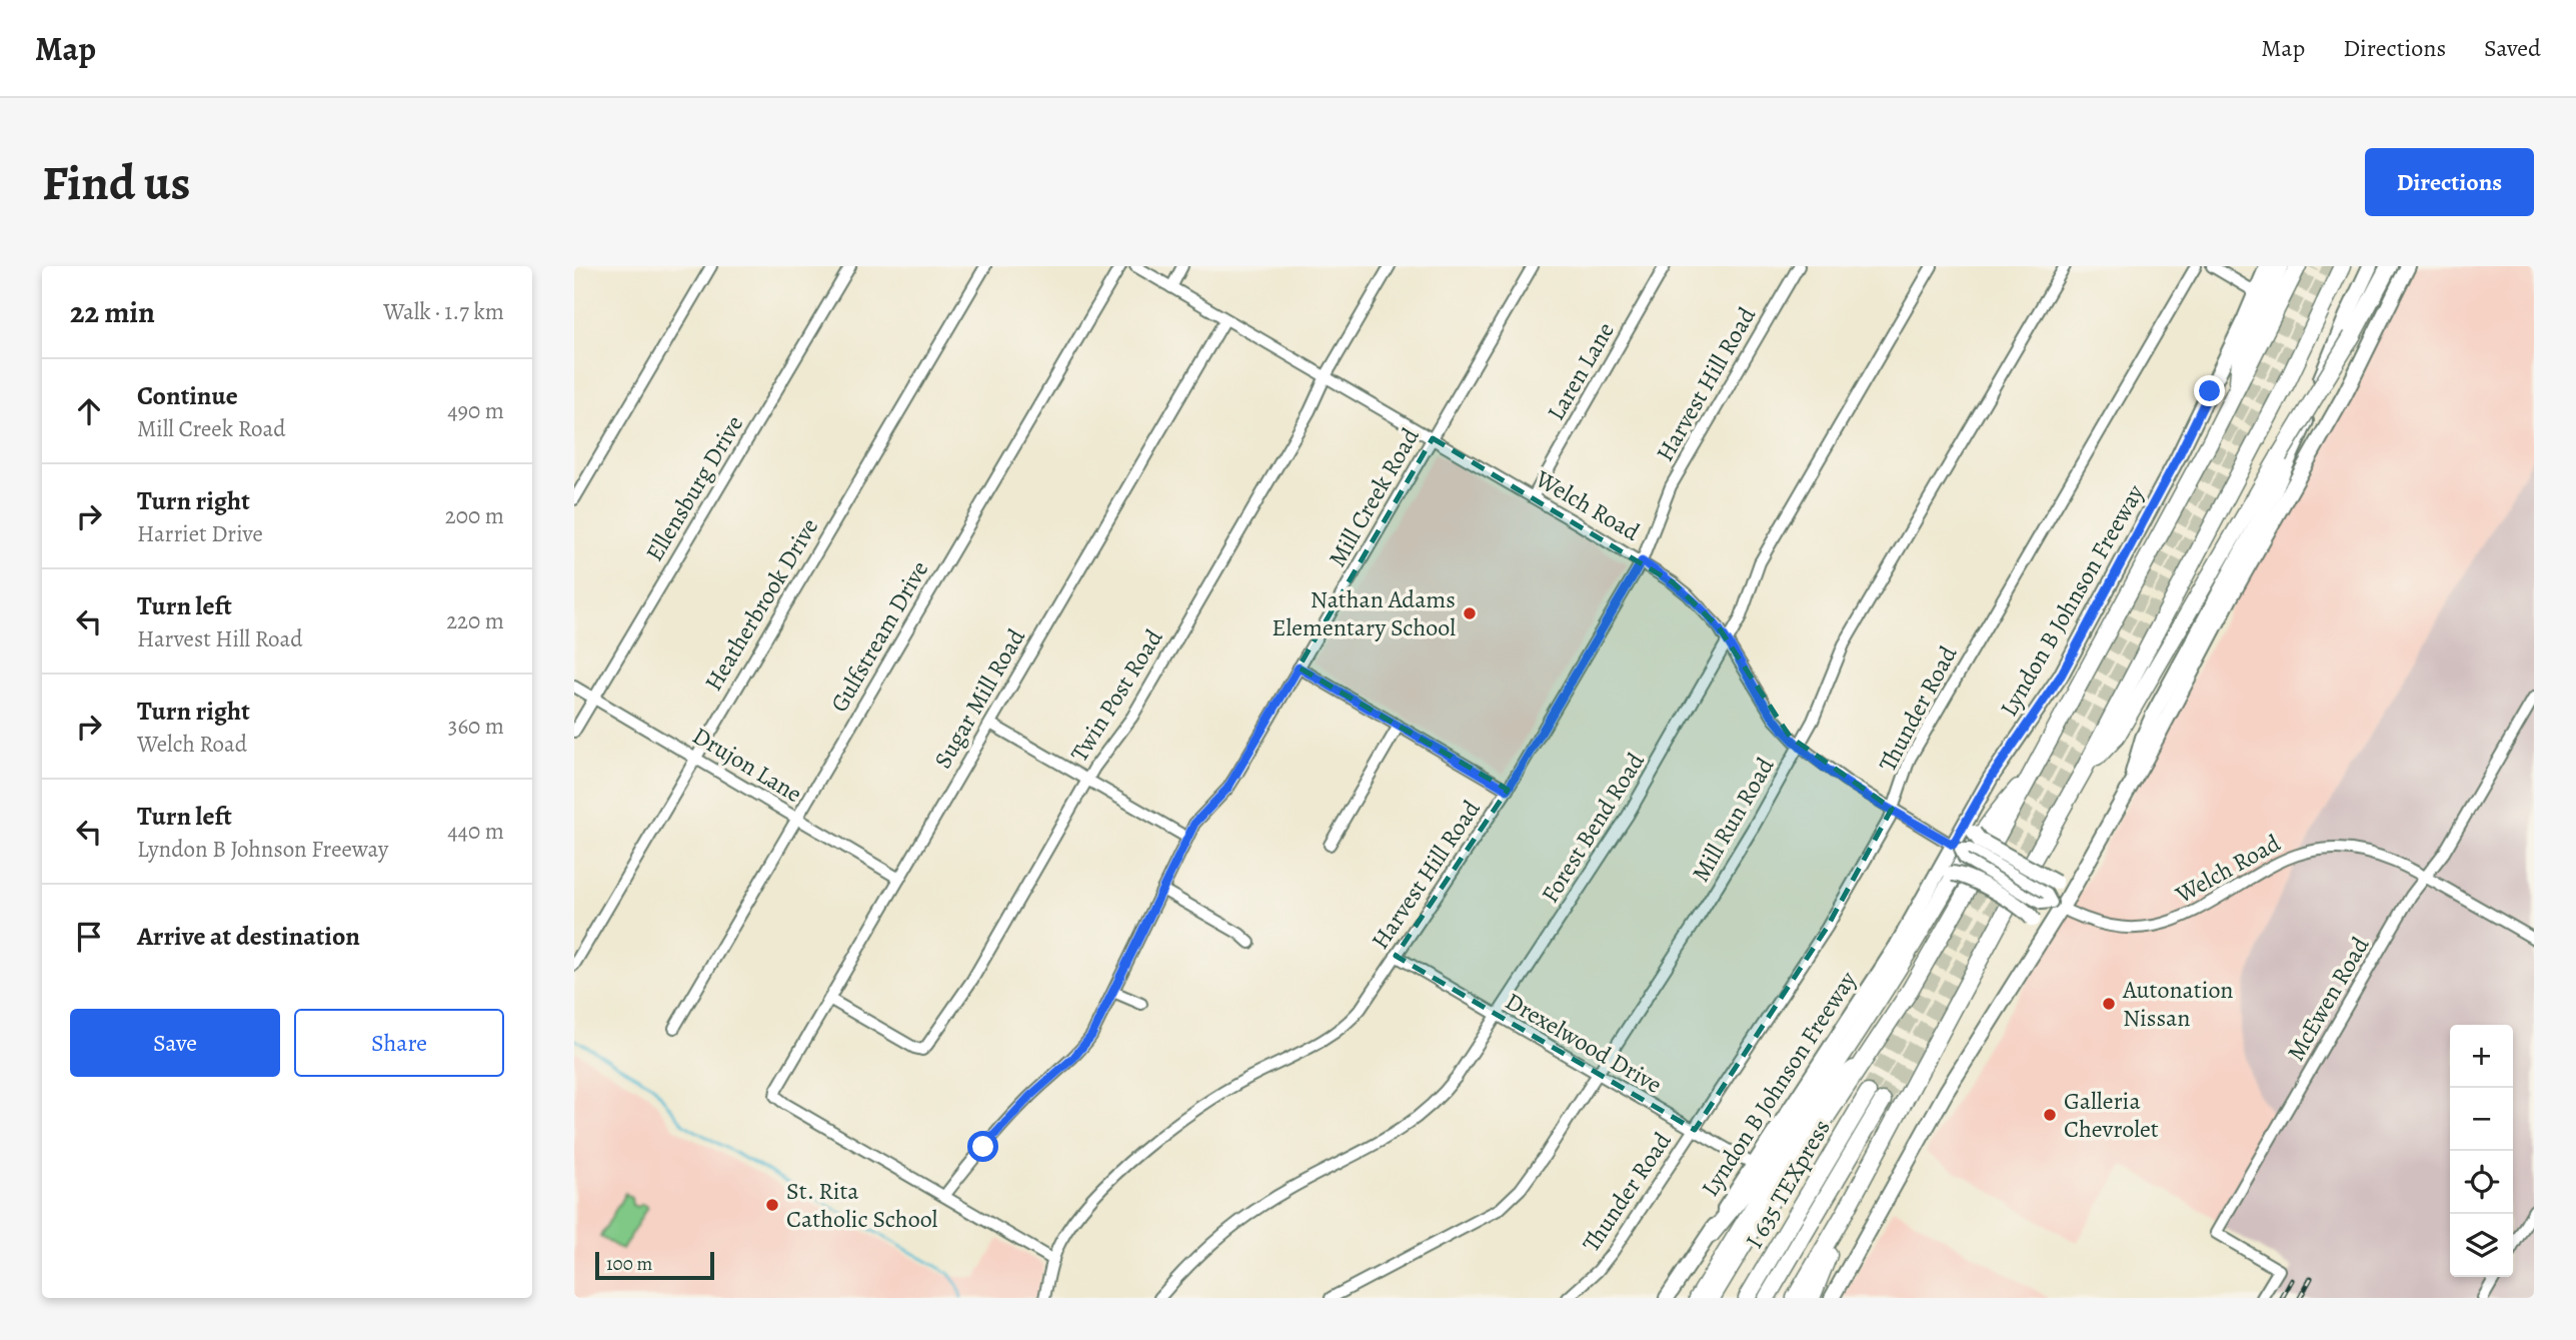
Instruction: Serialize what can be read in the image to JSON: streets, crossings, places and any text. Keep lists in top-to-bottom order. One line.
{"streets":{"highway":["Lyndon B Johnson Freeway","I 635 TEXpress"],"street":["Laren Lane","Harvest Hill Road","Ellensburg Drive","Mill Creek Road","Welch Road","Heatherbrook Drive","Gulfstream Drive","Twin Post Road","Sugar Mill Road","Thunder Road","Drujon Lane","Mill Run Road","Forest Bend Road","McEwen Road","Drexelwood Drive"]},"crossings":[["Laren Lane","Welch Road"],["Harvest Hill Road","Welch Road"],["Harvest Hill Road","Drexelwood Drive"],["Ellensburg Drive","Drujon Lane"],["Mill Creek Road","Welch Road"],["Mill Creek Road","Sugar Mill Road"],["Welch Road","Lyndon B Johnson Freeway"],["Welch Road","Twin Post Road"],["Welch Road","Sugar Mill Road"],["Welch Road","Thunder Road"],["Welch Road","Mill Run Road"],["Welch Road","Forest Bend Road"],["Welch Road","McEwen Road"],["Lyndon B Johnson Freeway","Drexelwood Drive"],["Heatherbrook Drive","Drujon Lane"],["Gulfstream Drive","Drujon Lane"],["Twin Post Road","Sugar Mill Road"],["Sugar Mill Road","Drujon Lane"],["Thunder Road","Drexelwood Drive"],["Mill Run Road","Drexelwood Drive"],["Forest Bend Road","Drexelwood Drive"]],"places":["Nathan Adams Elementary School","Autonation Nissan","Galleria Chevrolet","St. Rita Catholic School"],"scale_bar":"100 m","page":{"header":"Map","nav":["Map","Directions","Saved"],"buttons":["Directions",["Save","Share"]],"title":"Find us","heading":["22 min","Walk · 1.7 km"],"list":[["Continue","Mill Creek Road","490 m"],["Turn right","Harriet Drive","200 m"],["Turn left","Harvest Hill Road","220 m"],["Turn right","Welch Road","360 m"],["Turn left","Lyndon B Johnson Freeway","440 m"],"Arrive at destination"],"map_buttons":["+","−"],"scale":"100 m"}}
